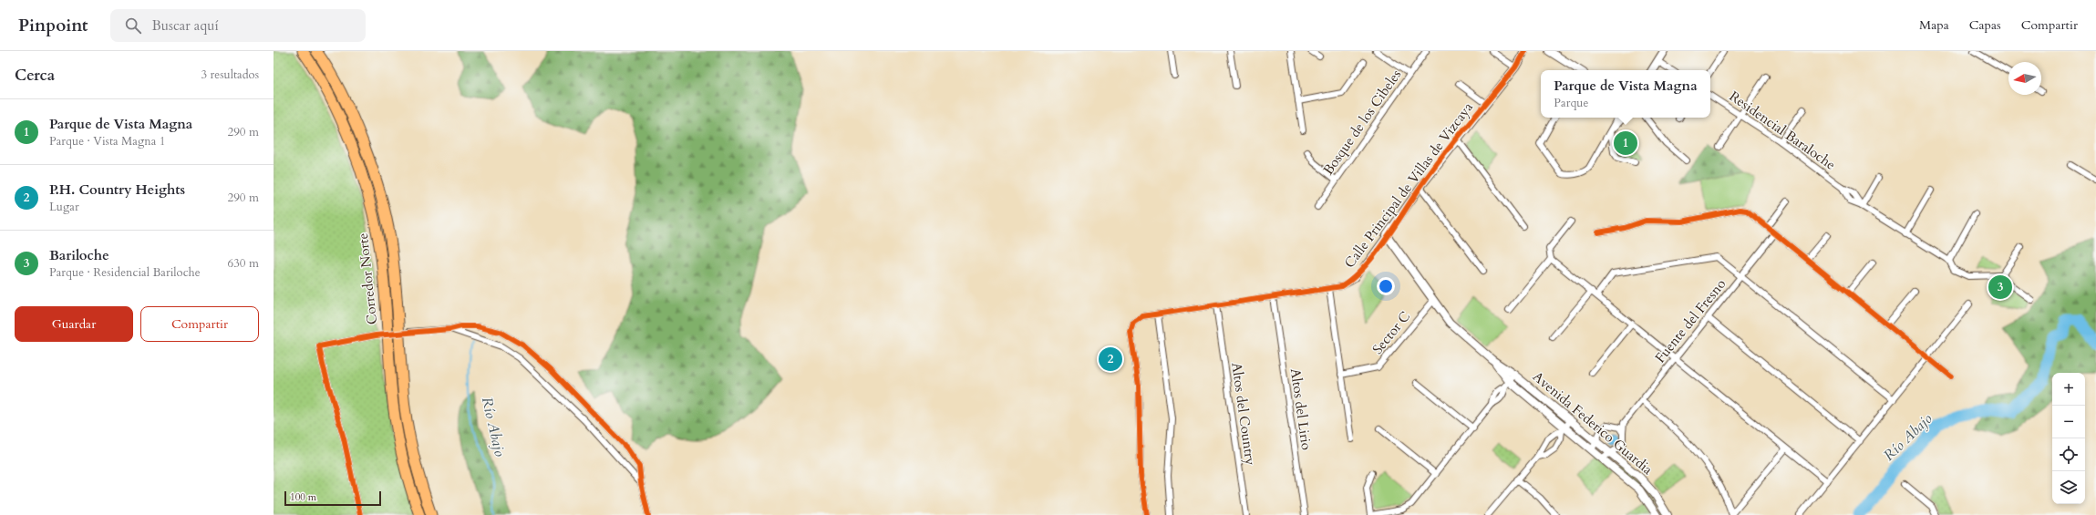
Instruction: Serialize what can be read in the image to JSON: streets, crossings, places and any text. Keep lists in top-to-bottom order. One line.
{"streets":{"highway":["Corredor Norte"],"street":["Bosque de los Cibeles","Residencial Baraloche","Calle Principal de Villas de Vizcaya","Fuente del Fresno","Sector C","Altos del Lirio","Altos del Country","Avenida Federico Guardia"]},"crossings":[["Calle Principal de Villas de Vizcaya","Altos del Lirio"],["Calle Principal de Villas de Vizcaya","Altos del Country"],["Calle Principal de Villas de Vizcaya","Avenida Federico Guardia"],["Sector C","Avenida Federico Guardia"]],"water":["Río Abajo"],"scale_bar":"100 m","north":"left","page":{"header":"Pinpoint","search":"Buscar aquí","nav":["Mapa","Capas","Compartir"],"heading":["Cerca","3 resultados"],"popup":["Parque de Vista Magna","Parque"],"list":[{"mark":"1","name":"Parque de Vista Magna","note":"Parque · Vista Magna 1","value":"290 m"},{"mark":"2","name":"P.H. Country Heights","note":"Lugar","value":"290 m"},{"mark":"3","name":"Bariloche","note":"Parque · Residencial Bariloche","value":"630 m"}],"pins":["1","3","2"],"buttons":["Guardar","Compartir"],"map_buttons":["+","−"],"scale":"100 m"}}
